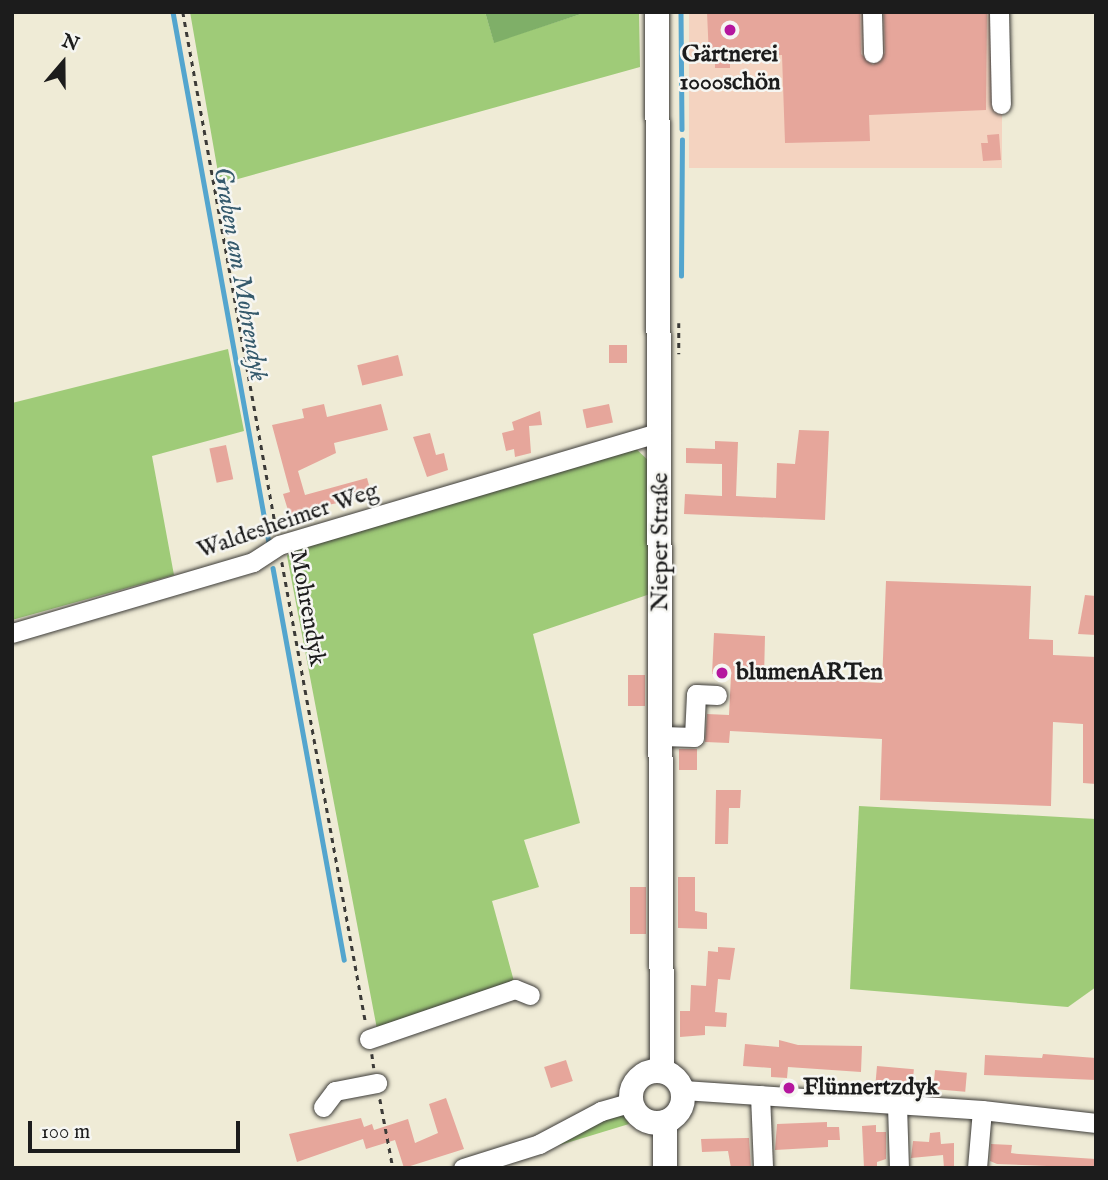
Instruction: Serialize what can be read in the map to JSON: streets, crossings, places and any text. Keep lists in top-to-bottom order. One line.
{"streets":{"main road":["Nieper Straße"],"street":["Waldesheimer Weg"],"path":["Mohrendyk"]},"crossings":[["Waldesheimer Weg","Nieper Straße"],["Waldesheimer Weg","Mohrendyk"]],"water":["Graben am Mohrendyk"],"places":["Gärtnerei 1000schön","blumenARTen","Flünnertzdyk"],"scale_bar":"100 m","north":"top"}
